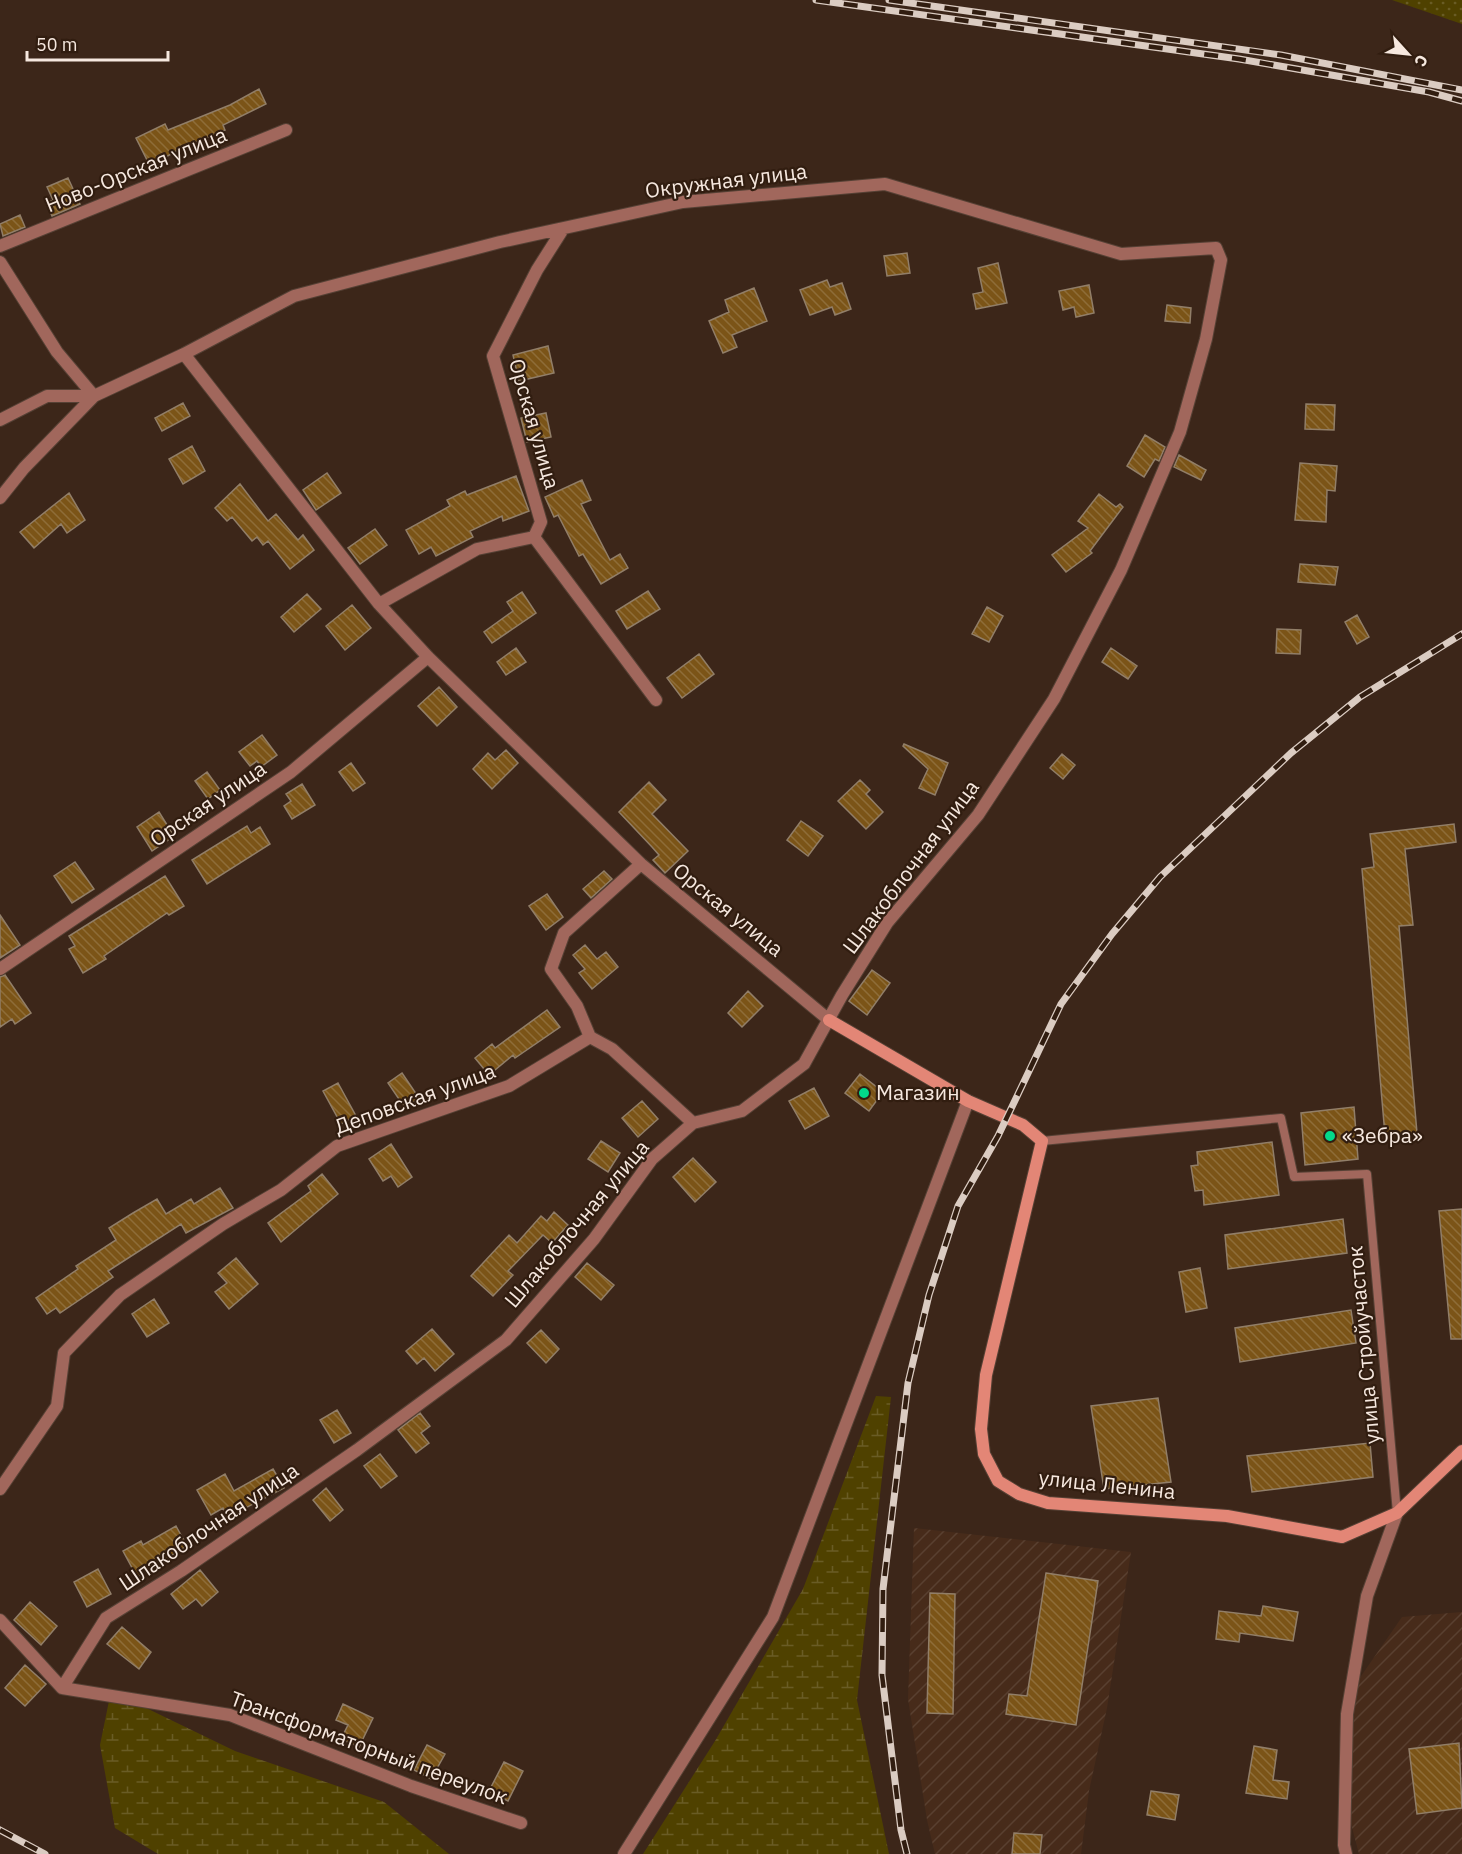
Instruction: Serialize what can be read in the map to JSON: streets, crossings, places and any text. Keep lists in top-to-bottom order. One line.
{"streets":{"street":["Ново-Орская улица","Окружная улица","Орская улица","Шлакоблочная улица","Деповская улица","улица Ленина","Трансформаторный переулок"],"lane":["улица Стройучасток"]},"crossings":[["Окружная улица","Орская улица"],["Окружная улица","Шлакоблочная улица"],["Орская улица","Шлакоблочная улица"],["Орская улица","улица Стройучасток"],["Орская улица","улица Ленина"],["Шлакоблочная улица","Трансформаторный переулок"],["улица Стройучасток","улица Ленина"]],"places":["Магазин","«Зебра»"],"scale_bar":"50 m","north":"bottom right"}
